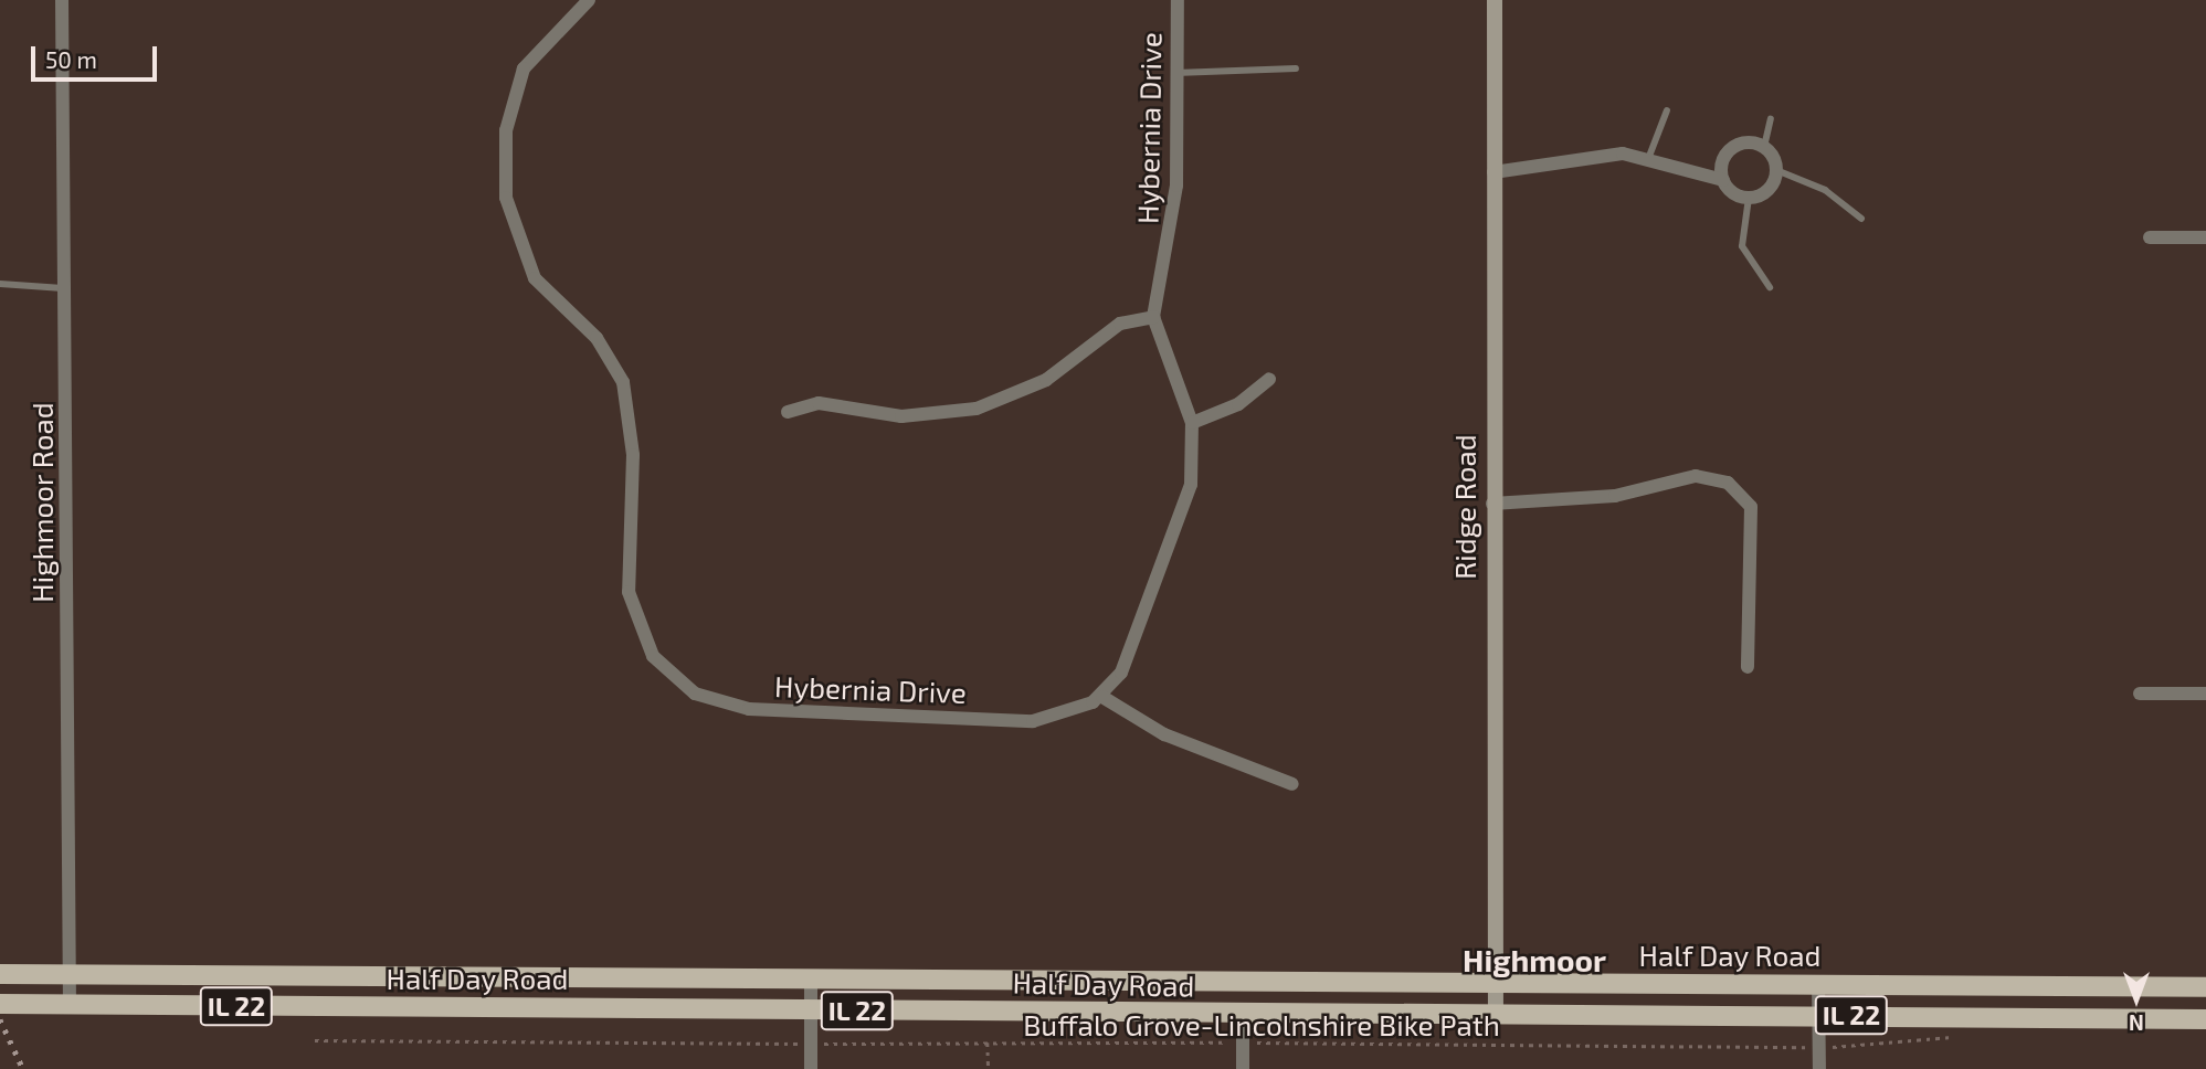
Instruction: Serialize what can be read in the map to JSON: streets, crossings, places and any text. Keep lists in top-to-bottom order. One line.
{"streets":{"main road":["Half Day Road","IL 22"],"street":["Hybernia Drive","Highmoor Road","Ridge Road"],"path":["Buffalo Grove-Lincolnshire Bike Path"]},"crossings":[["Highmoor Road","Half Day Road"],["Ridge Road","Half Day Road"]],"districts":["Highmoor"],"scale_bar":"50 m","north":"bottom"}
